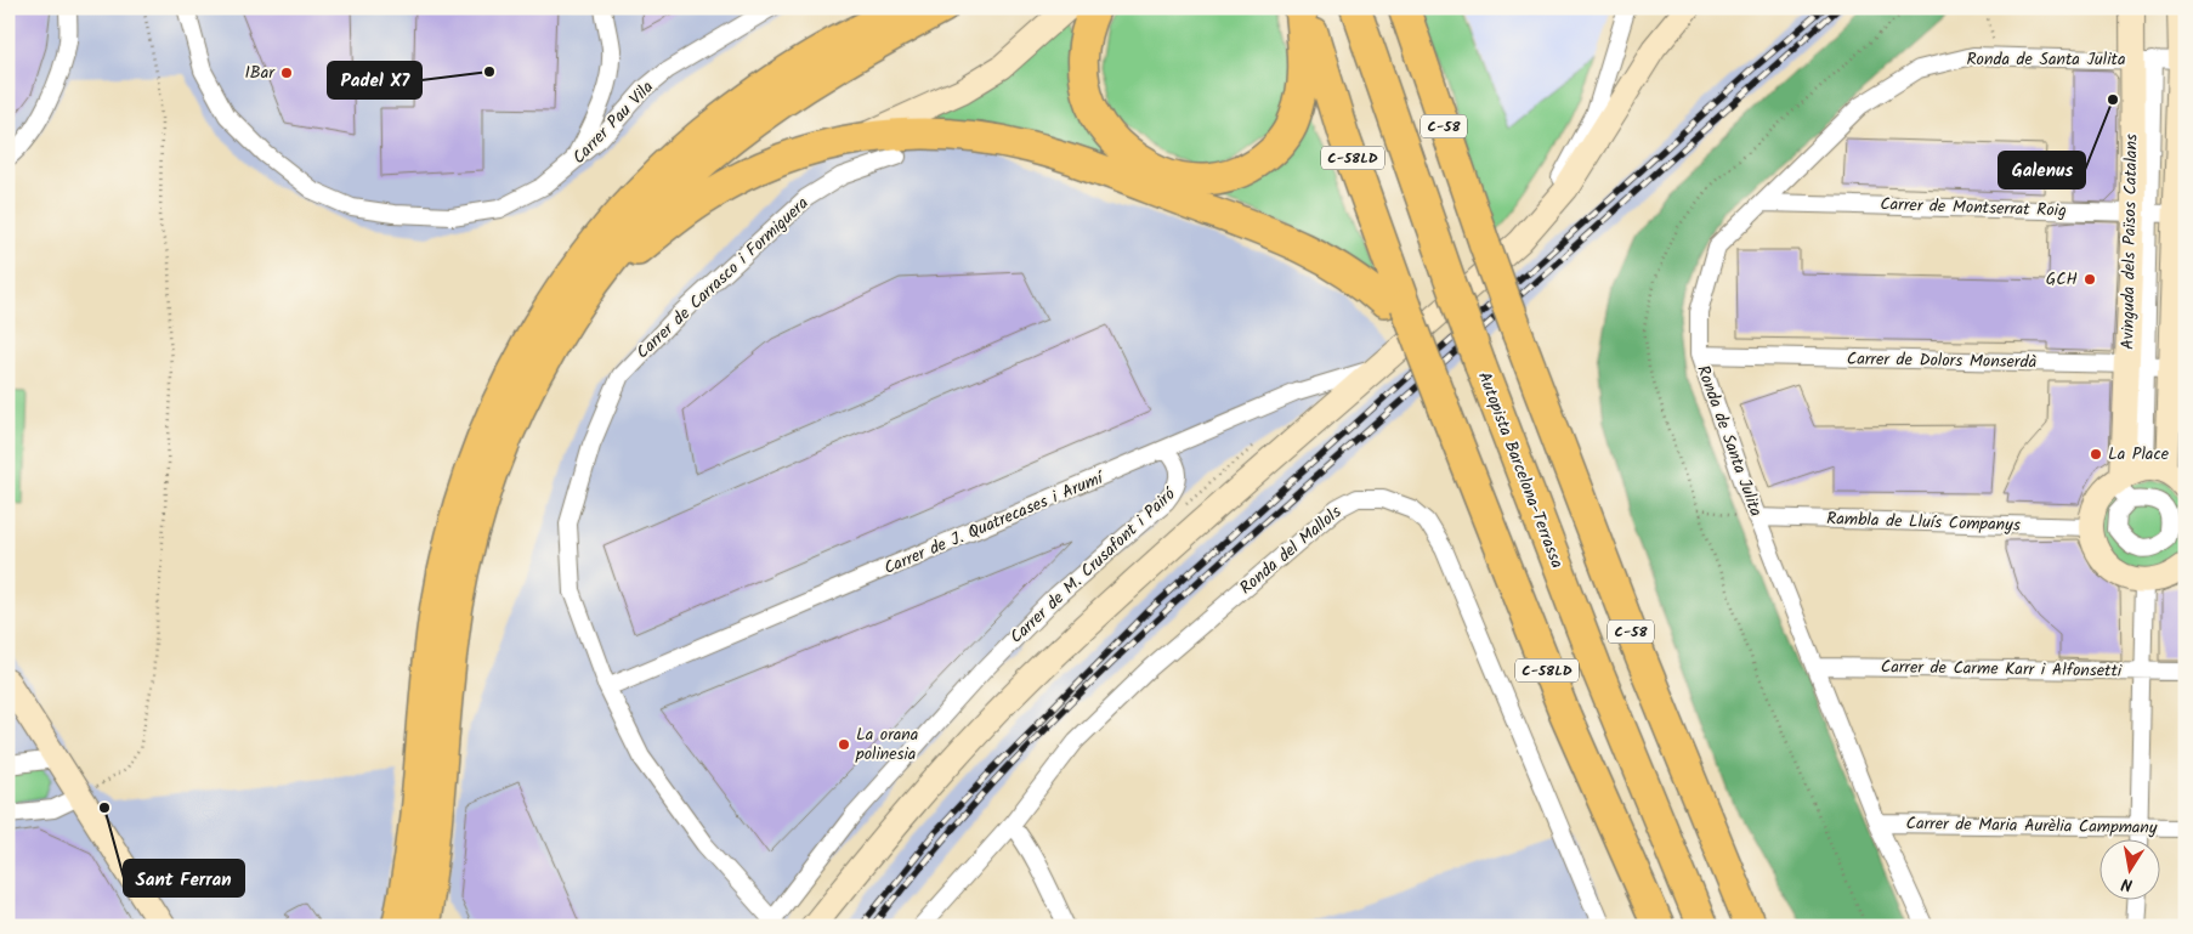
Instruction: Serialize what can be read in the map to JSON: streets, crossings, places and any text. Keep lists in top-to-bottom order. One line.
{"streets":{"highway":["C-58","C-58LD","Autopista Barcelona-Terrassa"],"main road":["Avinguda dels Països Catalans"],"street":["Ronda de Santa Julita","Carrer Pau Vila","Carrer de Montserrat Roig","Carrer de Carrasco i Formiguera","Carrer de Dolors Monserdà","Rambla de Lluís Companys","Carrer de J. Quatrecases i Arumí","Ronda del Mallols","Carrer de M. Crusafont i Pairó","Carrer de Carme Karr i Alfonsetti","Carrer de Maria Aurèlia Campmany"]},"crossings":[["Ronda de Santa Julita","Carrer de Montserrat Roig"],["Ronda de Santa Julita","Avinguda dels Països Catalans"],["Ronda de Santa Julita","Carrer de Dolors Monserdà"],["Ronda de Santa Julita","Rambla de Lluís Companys"],["Ronda de Santa Julita","Carrer de Carme Karr i Alfonsetti"],["Ronda de Santa Julita","Carrer de Maria Aurèlia Campmany"],["Carrer de Montserrat Roig","Avinguda dels Països Catalans"],["Avinguda dels Països Catalans","Carrer de Dolors Monserdà"],["Carrer de Carrasco i Formiguera","Carrer de J. Quatrecases i Arumí"],["Carrer de Carrasco i Formiguera","Carrer de M. Crusafont i Pairó"],["Carrer de J. Quatrecases i Arumí","Carrer de M. Crusafont i Pairó"]],"places":["Padel X7","IBar","Galenus","GCH","La Place","La orana polinesia","Sant Ferran"],"north":"bottom"}
